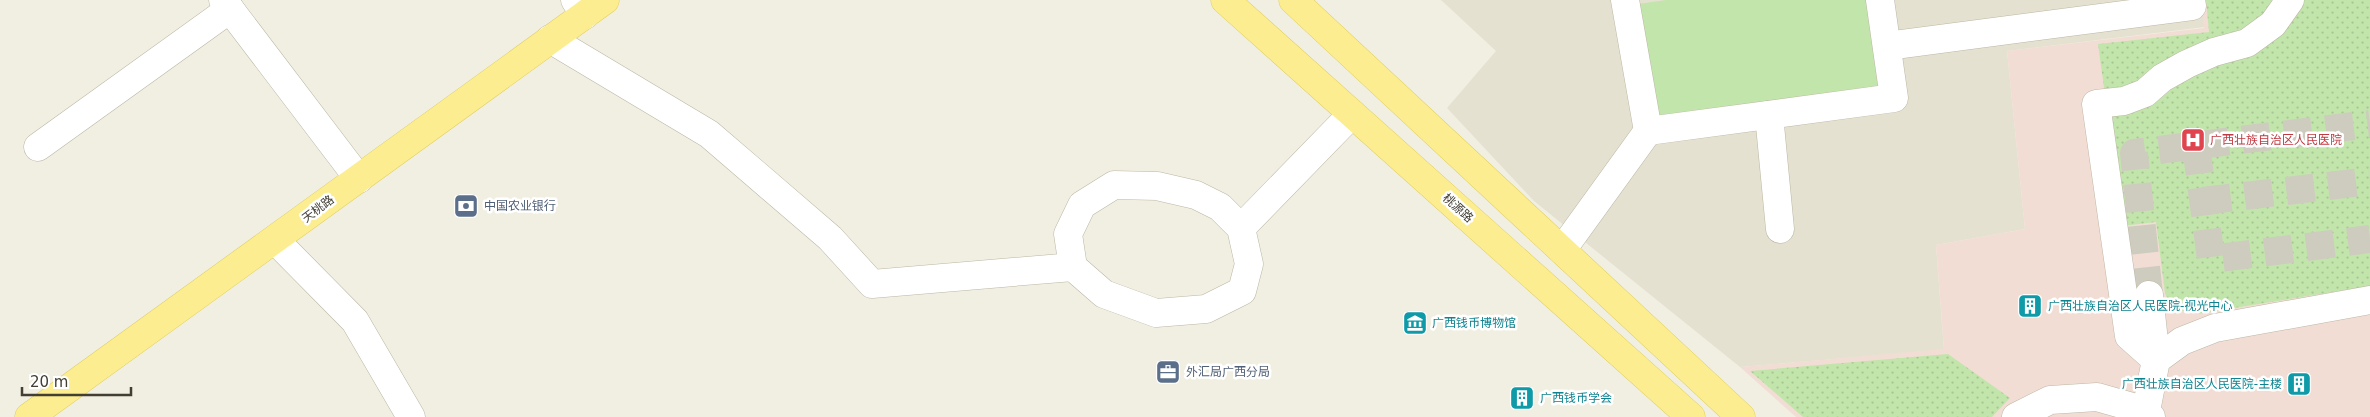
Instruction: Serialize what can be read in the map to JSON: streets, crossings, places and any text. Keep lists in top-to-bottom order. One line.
{"streets":{"main road":["桃源路","天桃路"]},"places":{"hospital":["广西壮族自治区人民医院"],"bank":["中国农业银行"],"building":["广西壮族自治区人民医院-视光中心","广西壮族自治区人民医院-主楼","广西钱币学会"],"museum":["广西钱币博物馆"],"office":["外汇局广西分局"]},"scale_bar":"20 m"}
